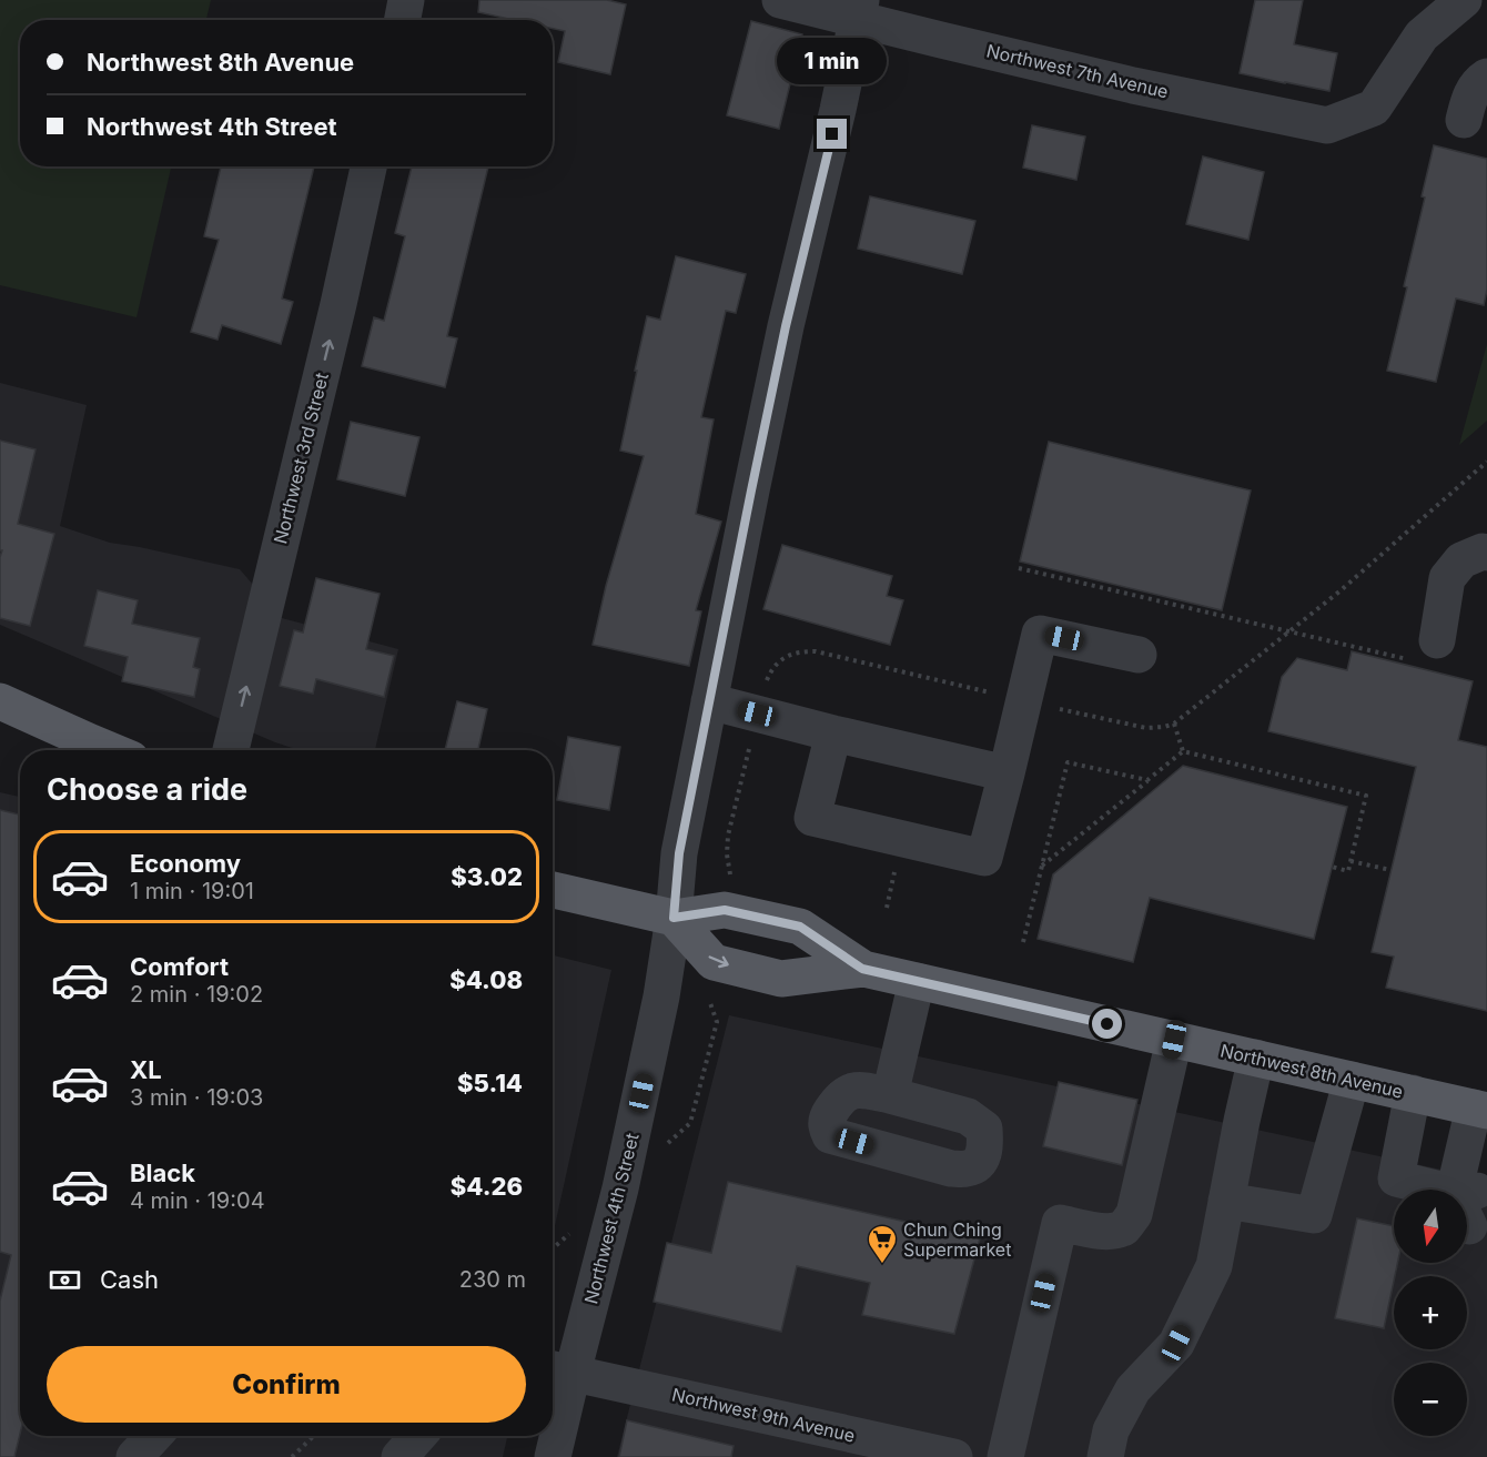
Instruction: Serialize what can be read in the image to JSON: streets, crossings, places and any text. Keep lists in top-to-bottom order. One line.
{"streets":{"main road":["Northwest 8th Avenue"],"street":["Northwest 7th Avenue","Northwest 3rd Street","Northwest 4th Street","Northwest 9th Avenue"]},"crossings":[["Northwest 7th Avenue","Northwest 4th Street"],["Northwest 8th Avenue","Northwest 4th Street"],["Northwest 4th Street","Northwest 9th Avenue"]],"one_way":["Northwest 3rd Street"],"places":{"supermarket":["Chun Ching Supermarket"]},"north":"bottom","page":{"banner":["Northwest 8th Avenue","Northwest 4th Street"],"bubble":"1 min","heading":"Choose a ride","list":[{"name":"Economy","note":"1 min · 19:01","value":"$3.02"},{"name":"Comfort","note":"2 min · 19:02","value":"$4.08"},{"name":"XL","note":"3 min · 19:03","value":"$5.14"},{"name":"Black","note":"4 min · 19:04","value":"$4.26"}],"map_buttons":["+","−"],"pay":["Cash","230 m"],"buttons":"Confirm"}}
